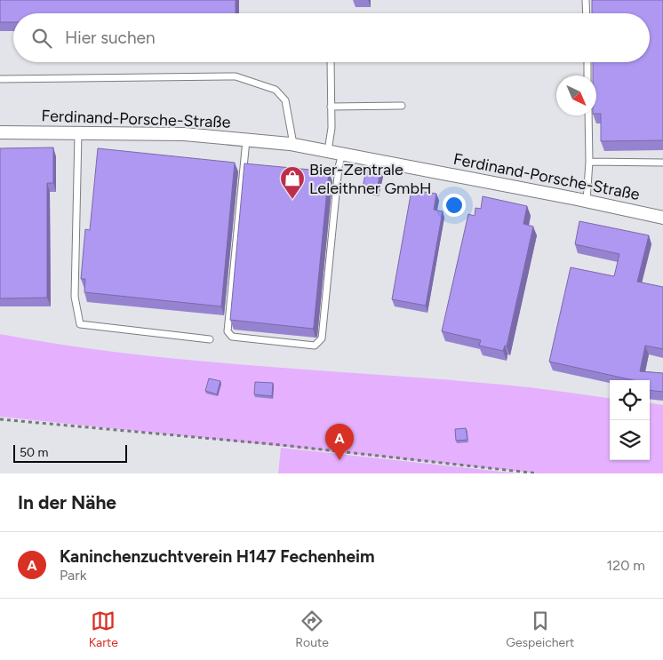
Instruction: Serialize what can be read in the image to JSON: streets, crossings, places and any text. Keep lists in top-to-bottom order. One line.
{"streets":{"street":["Ferdinand-Porsche-Straße"]},"places":{"shop":["Bier-Zentrale Leleithner GmbH"]},"scale_bar":"50 m","north":"bottom right","page":{"search":"Hier suchen","pins":"A","scale":"50 m","heading":"In der Nähe","list":[{"mark":"A","name":"Kaninchenzuchtverein H147 Fechenheim","note":"Park","value":"120 m"}],"nav":["Karte","Route","Gespeichert"]}}
